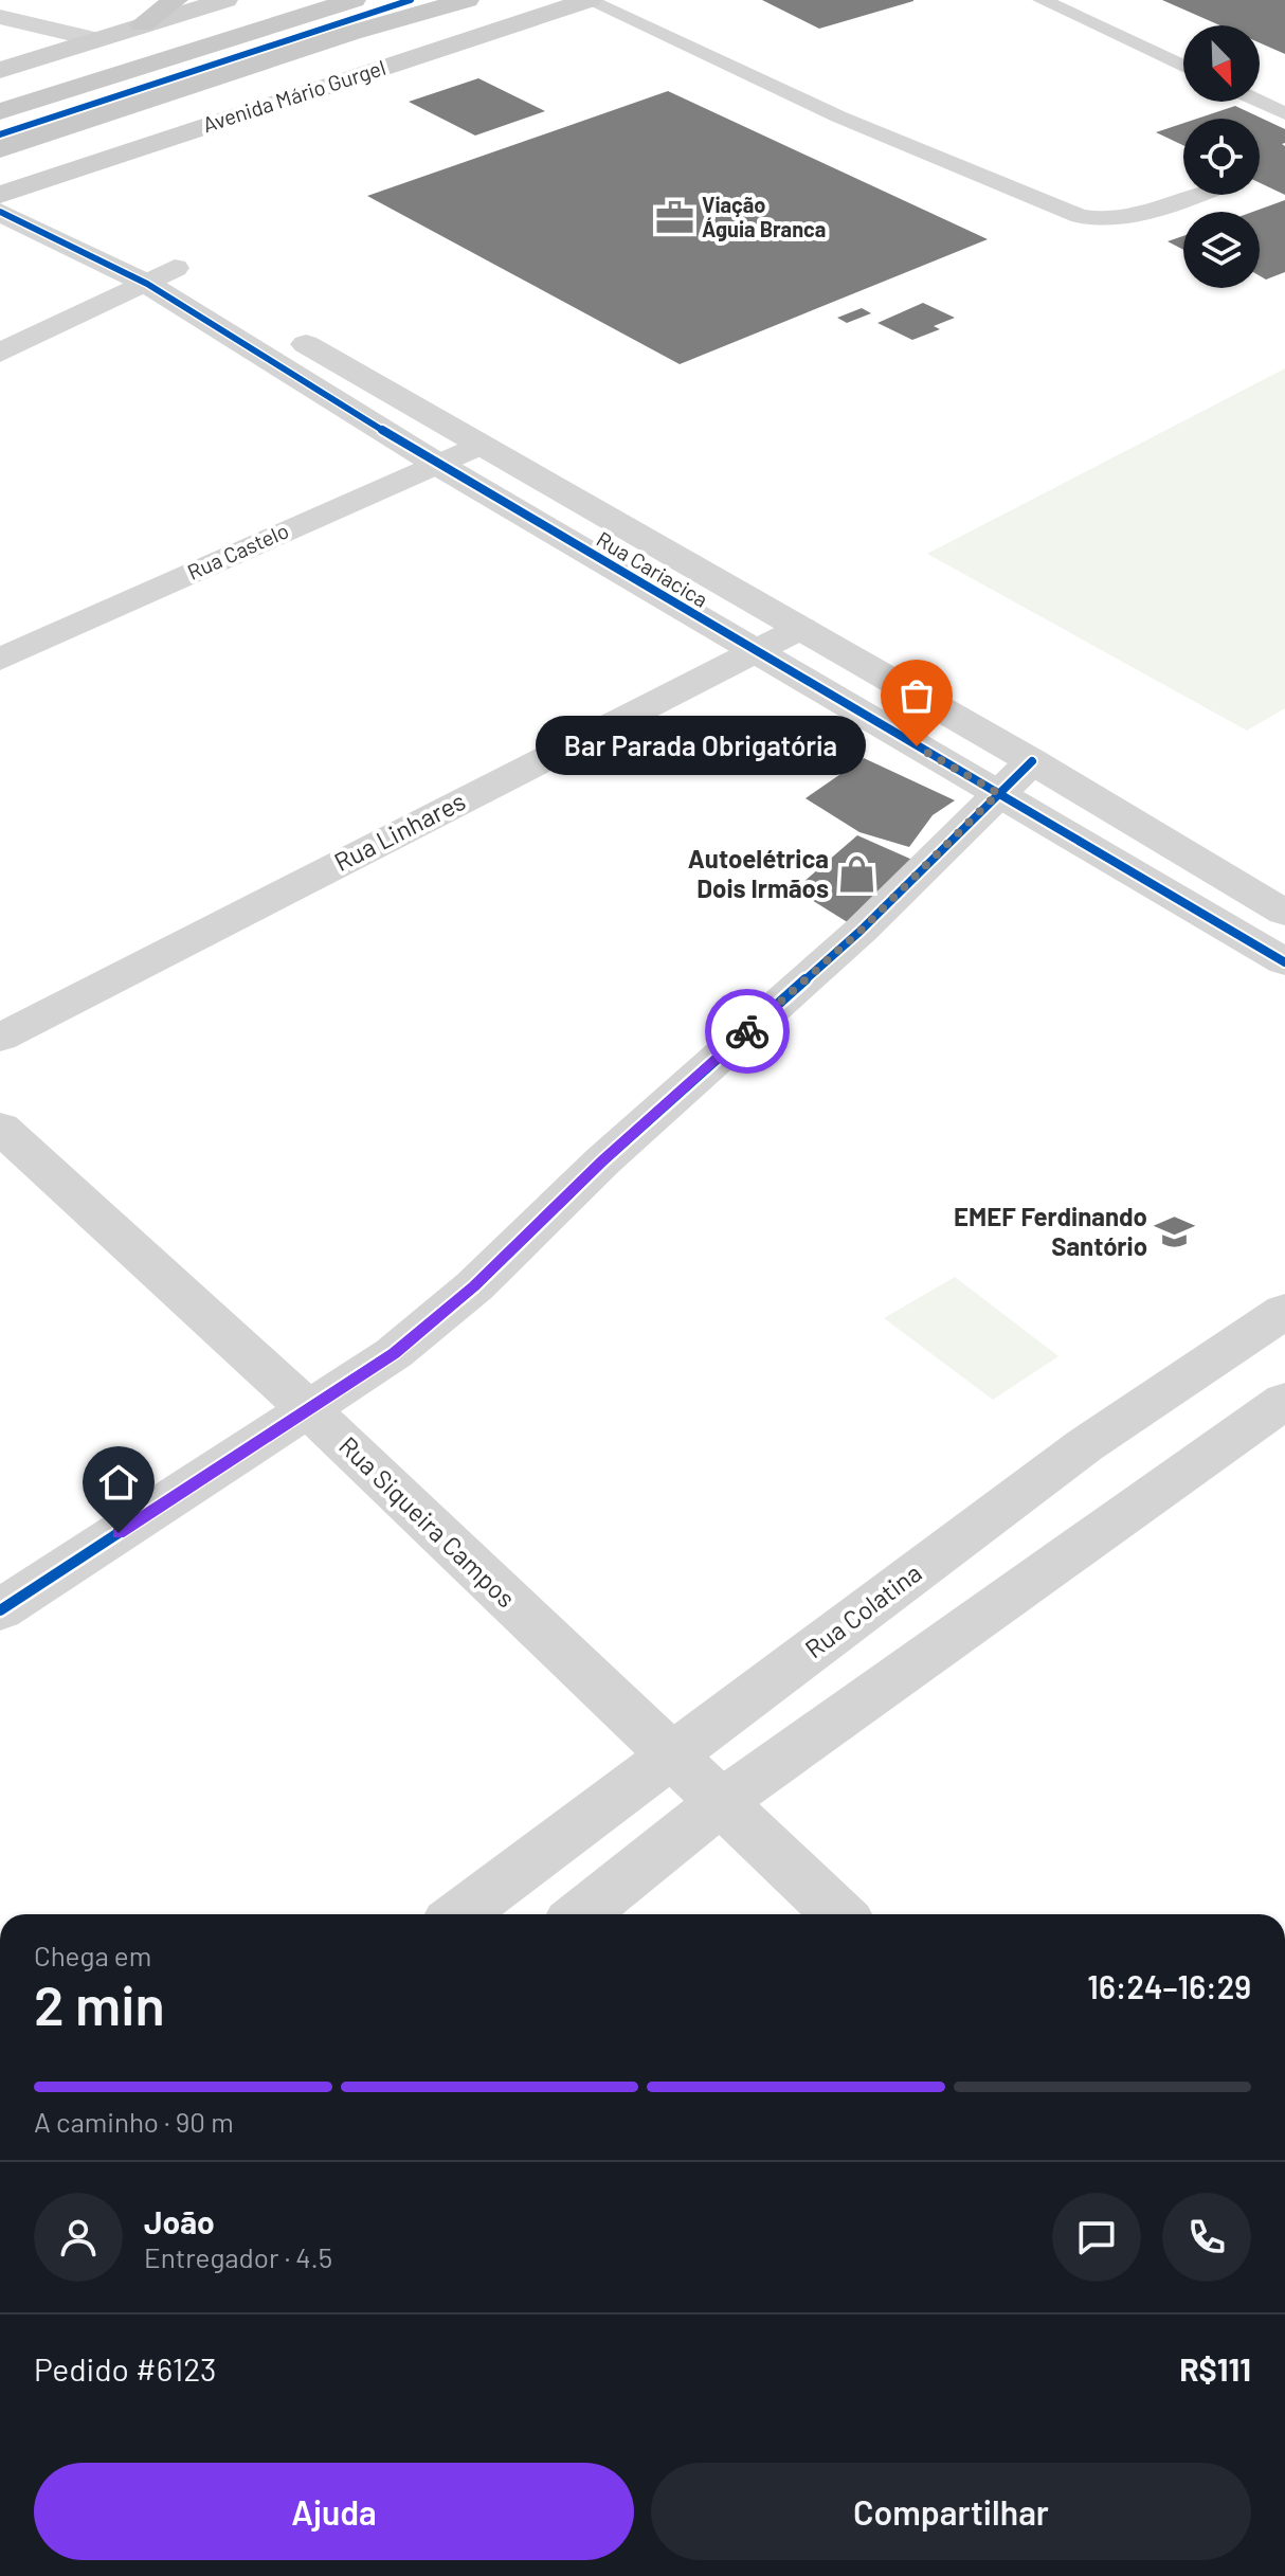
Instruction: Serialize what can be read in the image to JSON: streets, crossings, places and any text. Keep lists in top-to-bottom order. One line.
{"streets":{"main road":["Avenida Mário Gurgel"],"street":["Rua Castelo","Rua Cariacica","Rua Linhares","Rua Siqueira Campos","Rua Colatina"]},"crossings":[["Avenida Mário Gurgel","Rua Cariacica"],["Rua Castelo","Rua Cariacica"],["Rua Cariacica","Rua Linhares"],["Rua Siqueira Campos","Rua Colatina"]],"places":{"office":["Viação Águia Branca"],"other":["Bar Parada Obrigatória"],"shop":["Autoelétrica Dois Irmãos"],"school or university":["EMEF Ferdinando Santório"]},"north":"bottom right","page":{"bubble":"Bar Parada Obrigatória","heading":["2 min","Chega em","16:24–16:29"],"panel":["João","Entregador · 4.5","Pedido #6123","R$111"],"bar":"A caminho · 90 m","buttons":["Ajuda","Compartilhar"]}}
